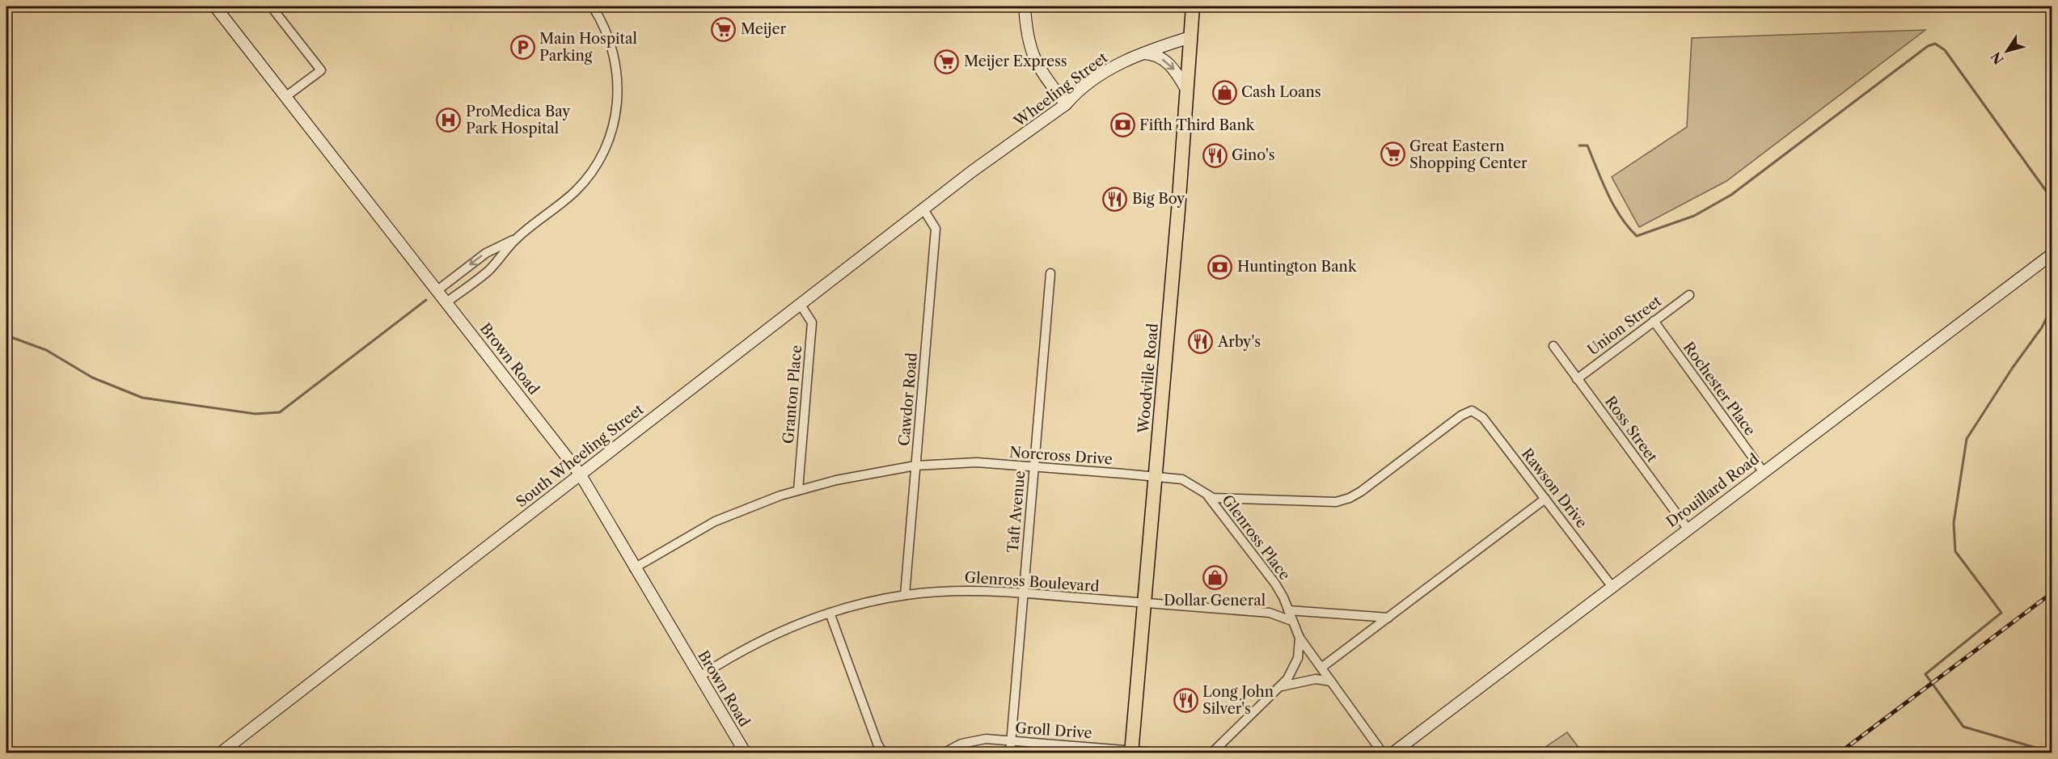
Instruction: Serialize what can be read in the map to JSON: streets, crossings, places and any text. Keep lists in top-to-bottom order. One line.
{"streets":{"main road":["Woodville Road"],"street":["Wheeling Street","Union Street","Brown Road","Rochester Place","Granton Place","Cawdor Road","Ross Street","South Wheeling Street","Norcross Drive","Rawson Drive","Drouillard Road","Taft Avenue","Glenross Place","Glenross Boulevard","Groll Drive"]},"crossings":[["Wheeling Street","Woodville Road"],["Wheeling Street","South Wheeling Street"],["Union Street","Rochester Place"],["Union Street","Ross Street"],["Brown Road","South Wheeling Street"],["Brown Road","Norcross Drive"],["Brown Road","Glenross Boulevard"],["Woodville Road","Norcross Drive"],["Woodville Road","Glenross Boulevard"],["Woodville Road","Groll Drive"],["Rochester Place","Drouillard Road"],["Granton Place","South Wheeling Street"],["Granton Place","Norcross Drive"],["Cawdor Road","South Wheeling Street"],["Cawdor Road","Norcross Drive"],["Cawdor Road","Glenross Boulevard"],["Ross Street","Drouillard Road"],["Norcross Drive","Rawson Drive"],["Norcross Drive","Taft Avenue"],["Norcross Drive","Glenross Place"],["Rawson Drive","Drouillard Road"],["Taft Avenue","Glenross Boulevard"],["Taft Avenue","Groll Drive"]],"places":{"supermarket":["Meijer","Meijer Express","Great Eastern Shopping Center"],"parking":["Main Hospital Parking"],"shop":["Cash Loans","Dollar General"],"hospital":["ProMedica Bay Park Hospital"],"bank":["Fifth Third Bank","Huntington Bank"],"restaurant":["Gino's","Big Boy","Arby's","Long John Silver's"]},"north":"bottom left"}
